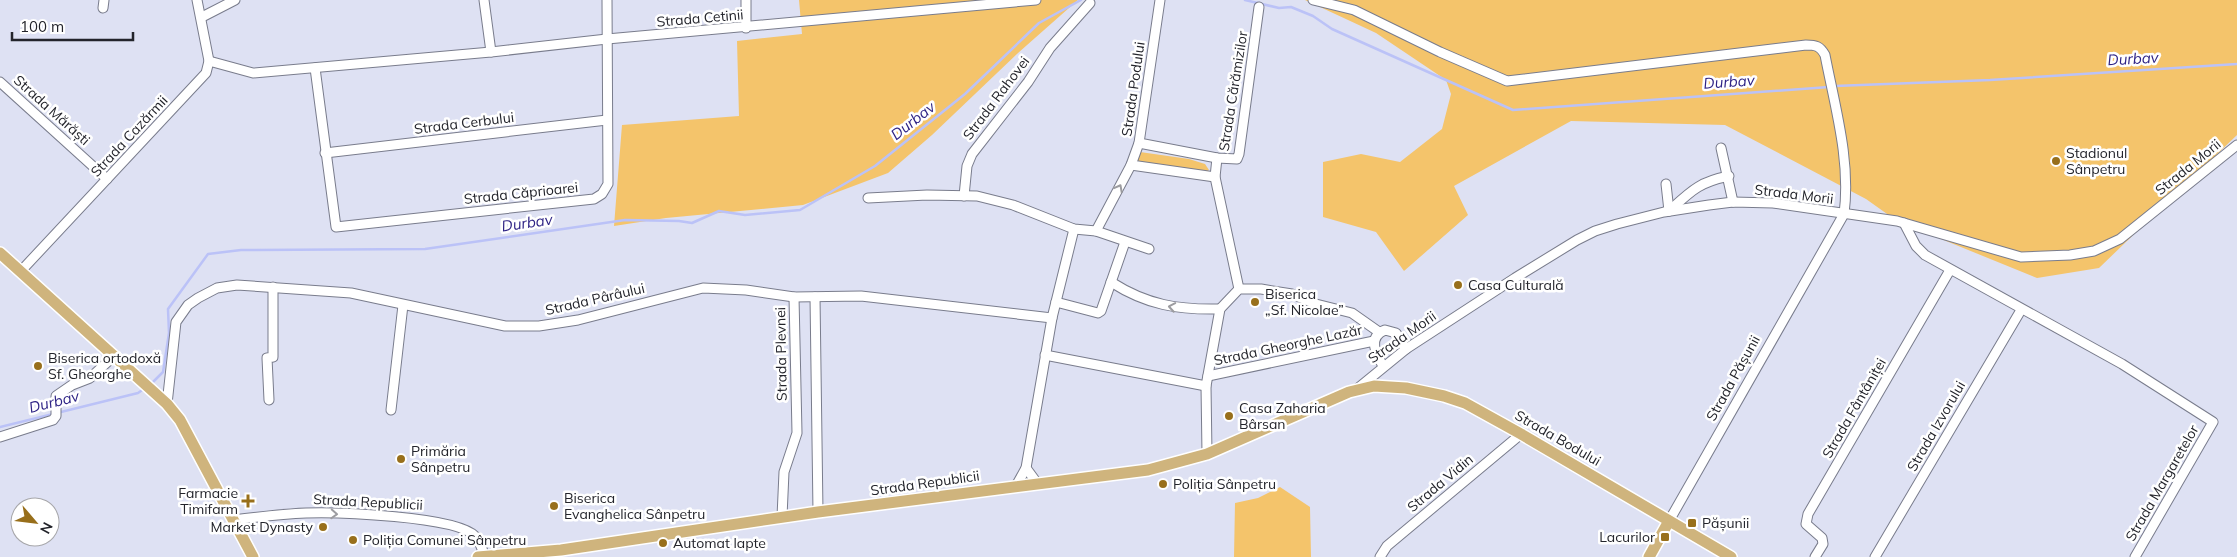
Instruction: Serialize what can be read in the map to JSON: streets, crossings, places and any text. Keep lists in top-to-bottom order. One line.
{"streets":{"main road":["Strada Pășunii","Strada Bodului","Strada Republicii"],"street":["Strada Cetinii","Strada Podului","Strada Cărămizilor","Strada Rahovei","Strada Mărăști","Strada Cerbului","Strada Cazărmii","Strada Morii","Strada Căprioarei","Strada Pârâului","Strada Gheorghe Lazăr","Strada Plevnei","Strada Fântâniței","Strada Izvorului","Strada Vidin","Strada Margaretelor"]},"crossings":[["Strada Cetinii","Strada Cazărmii"],["Strada Cetinii","Strada Căprioarei"],["Strada Mărăști","Strada Cazărmii"],["Strada Cerbului","Strada Căprioarei"],["Strada Morii","Strada Pășunii"],["Strada Morii","Strada Bodului"],["Strada Morii","Strada Republicii"],["Strada Pârâului","Strada Plevnei"],["Strada Plevnei","Strada Republicii"],["Strada Pășunii","Strada Bodului"],["Strada Izvorului","Strada Margaretelor"],["Strada Bodului","Strada Republicii"],["Strada Bodului","Strada Vidin"]],"water":["Durbav"],"places":{"other":["Stadionul Sânpetru","Casa Culturală","Biserica „Sf. Nicolae”","Biserica ortodoxă Sf. Gheorghe","Casa Zaharia Bârsan","Primăria Sânpetru","Poliția Sânpetru","Biserica Evanghelica Sânpetru","Market Dynasty","Poliția Comunei Sânpetru","Automat lapte"],"health":["Farmacie Timifarm"],"transit":["Pășunii","Lacurilor"]},"scale_bar":"100 m","north":"bottom right"}
